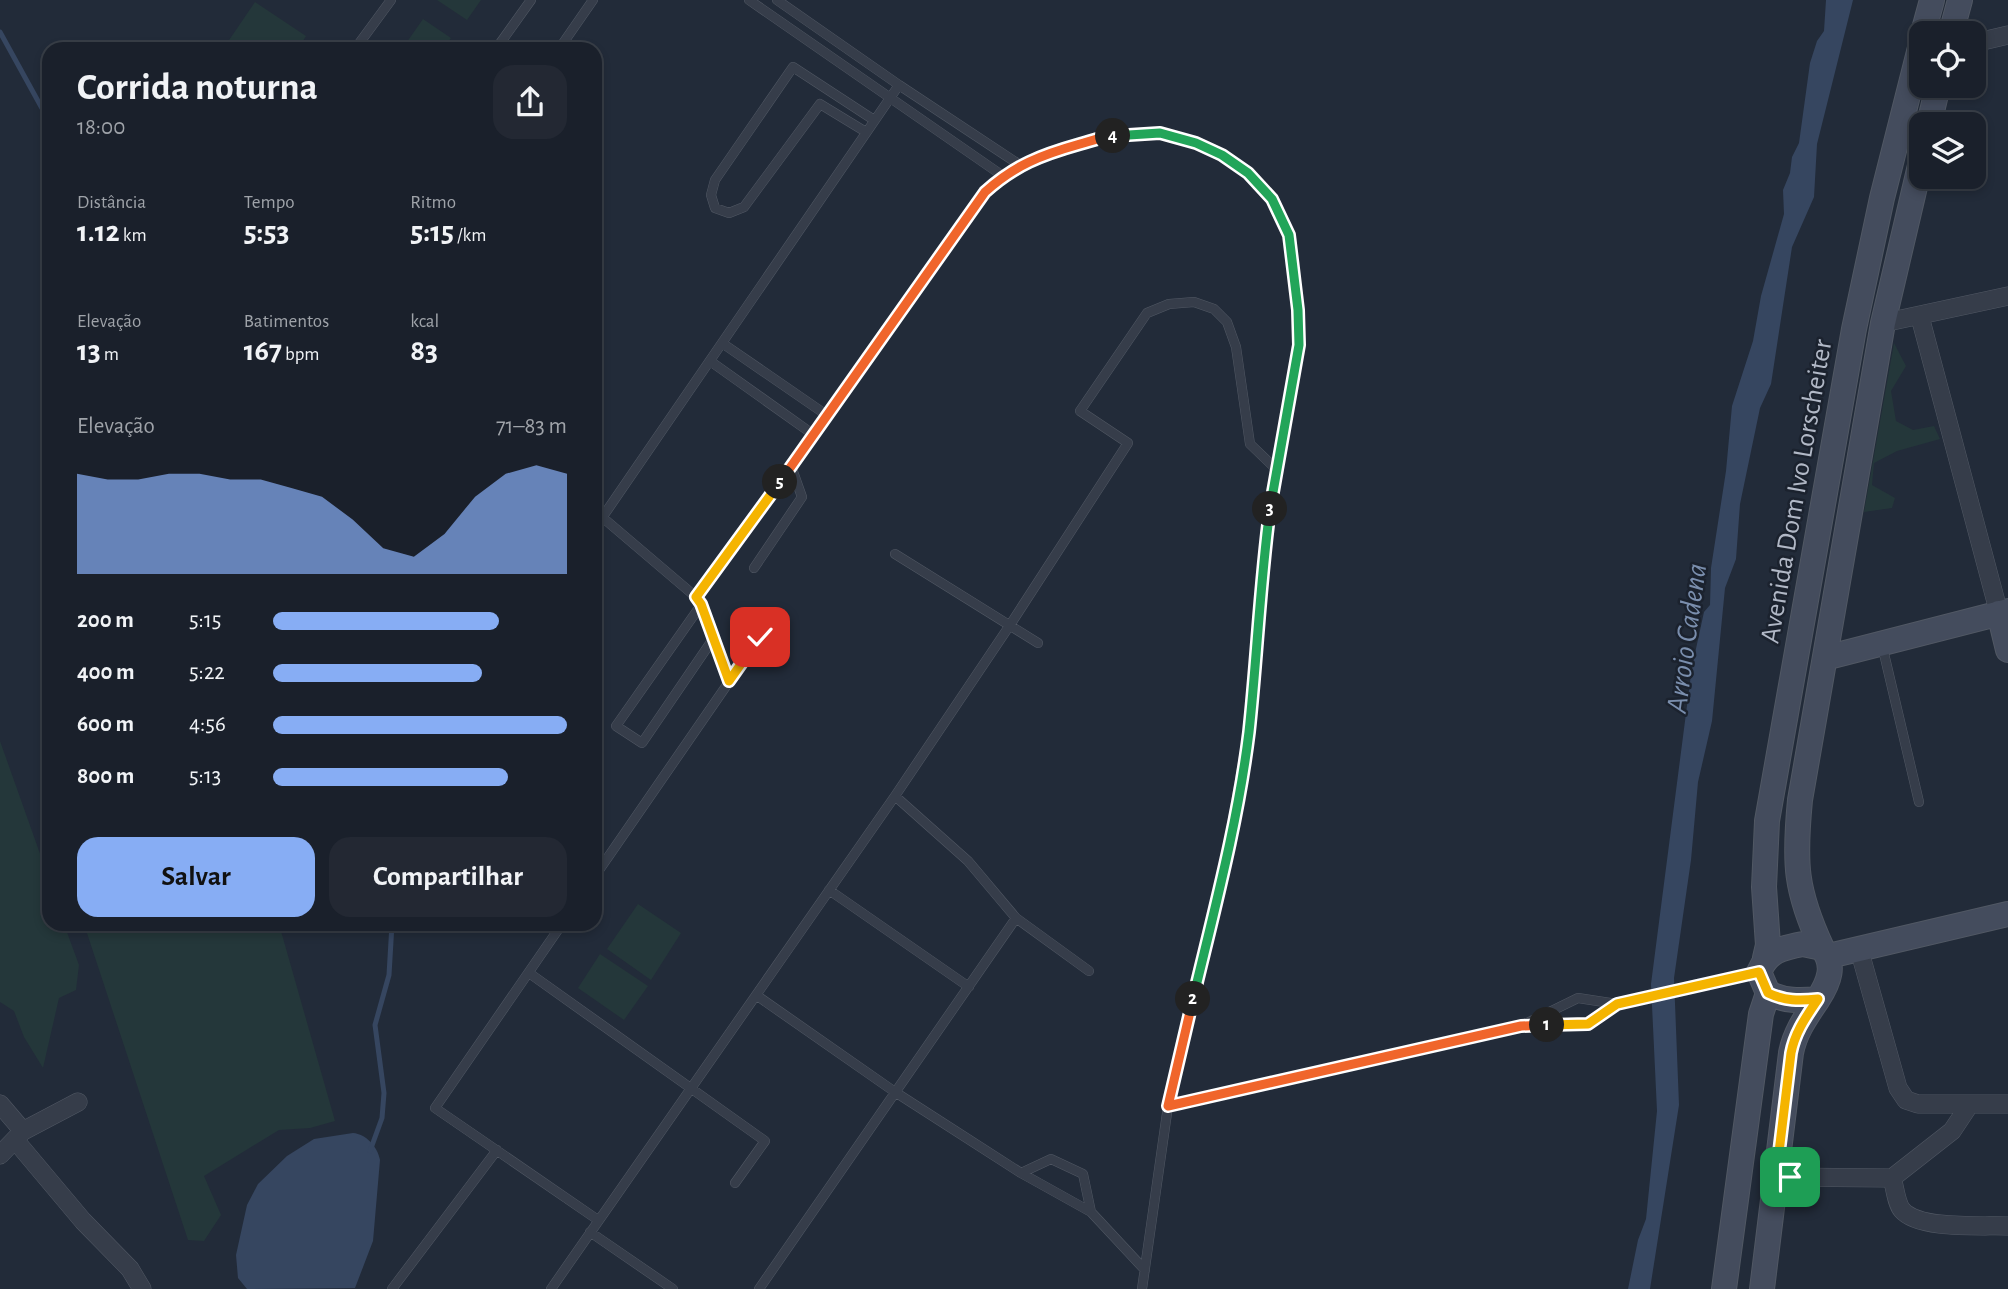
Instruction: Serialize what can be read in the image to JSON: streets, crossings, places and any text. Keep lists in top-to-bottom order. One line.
{"streets":{"main road":["Avenida Dom Ivo Lorscheiter"]},"water":["Arroio Cadena"],"page":{"heading":["Corrida noturna","18:00"],"pins":["4","5","3","2","1"],"stats":[["Distância","1.12 km"],["Tempo","5:53"],["Ritmo","5:15 /km"],["Elevação","13 m"],["Batimentos","167 bpm"],["kcal","83"]],"chart":["Elevação","71–83 m"],"list":[{"name":"200 m","note":"5:15"},{"name":"400 m","note":"5:22"},{"name":"600 m","note":"4:56"},{"name":"800 m","note":"5:13"}],"buttons":["Salvar","Compartilhar"]}}
